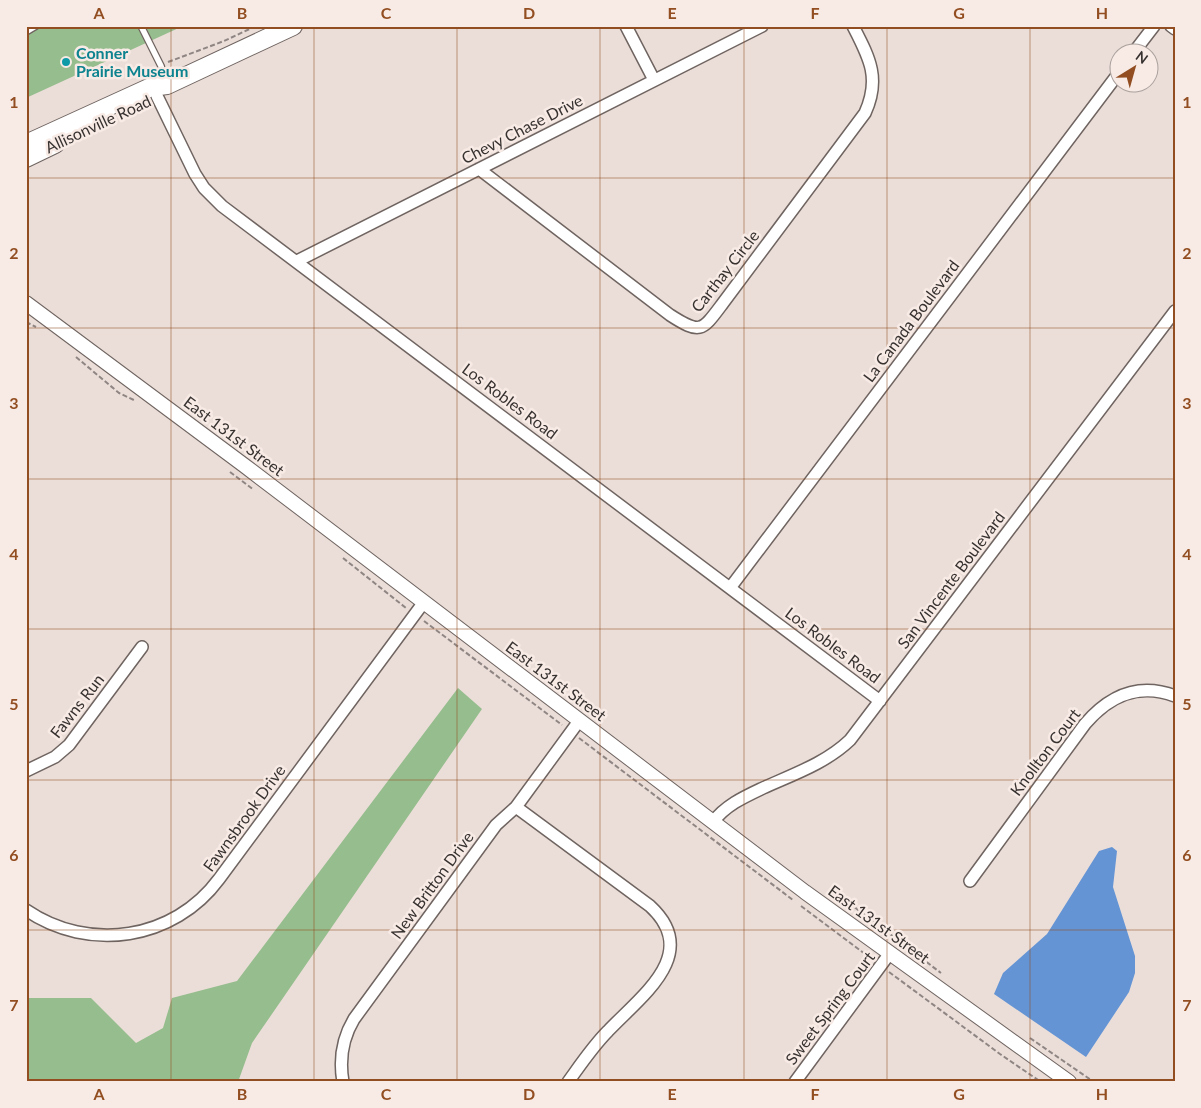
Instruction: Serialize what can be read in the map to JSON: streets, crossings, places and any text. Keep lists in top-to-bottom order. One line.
{"streets":{"main road":["Allisonville Road"],"street":["Chevy Chase Drive","Carthay Circle","La Canada Boulevard","Los Robles Road","East 131st Street","San Vincente Boulevard","Fawns Run","Knollton Court","Fawnsbrook Drive","New Britton Drive","Sweet Spring Court"]},"crossings":[["Allisonville Road","Los Robles Road"],["Chevy Chase Drive","Carthay Circle"],["Chevy Chase Drive","Los Robles Road"],["La Canada Boulevard","Los Robles Road"],["Los Robles Road","San Vincente Boulevard"],["East 131st Street","San Vincente Boulevard"],["East 131st Street","Fawnsbrook Drive"],["East 131st Street","New Britton Drive"],["East 131st Street","Sweet Spring Court"]],"places":["Conner Prairie Museum"],"north":"top right","grid":{"columns":["A","B","C","D","E","F","G","H"],"rows":["1","2","3","4","5","6","7"]}}
